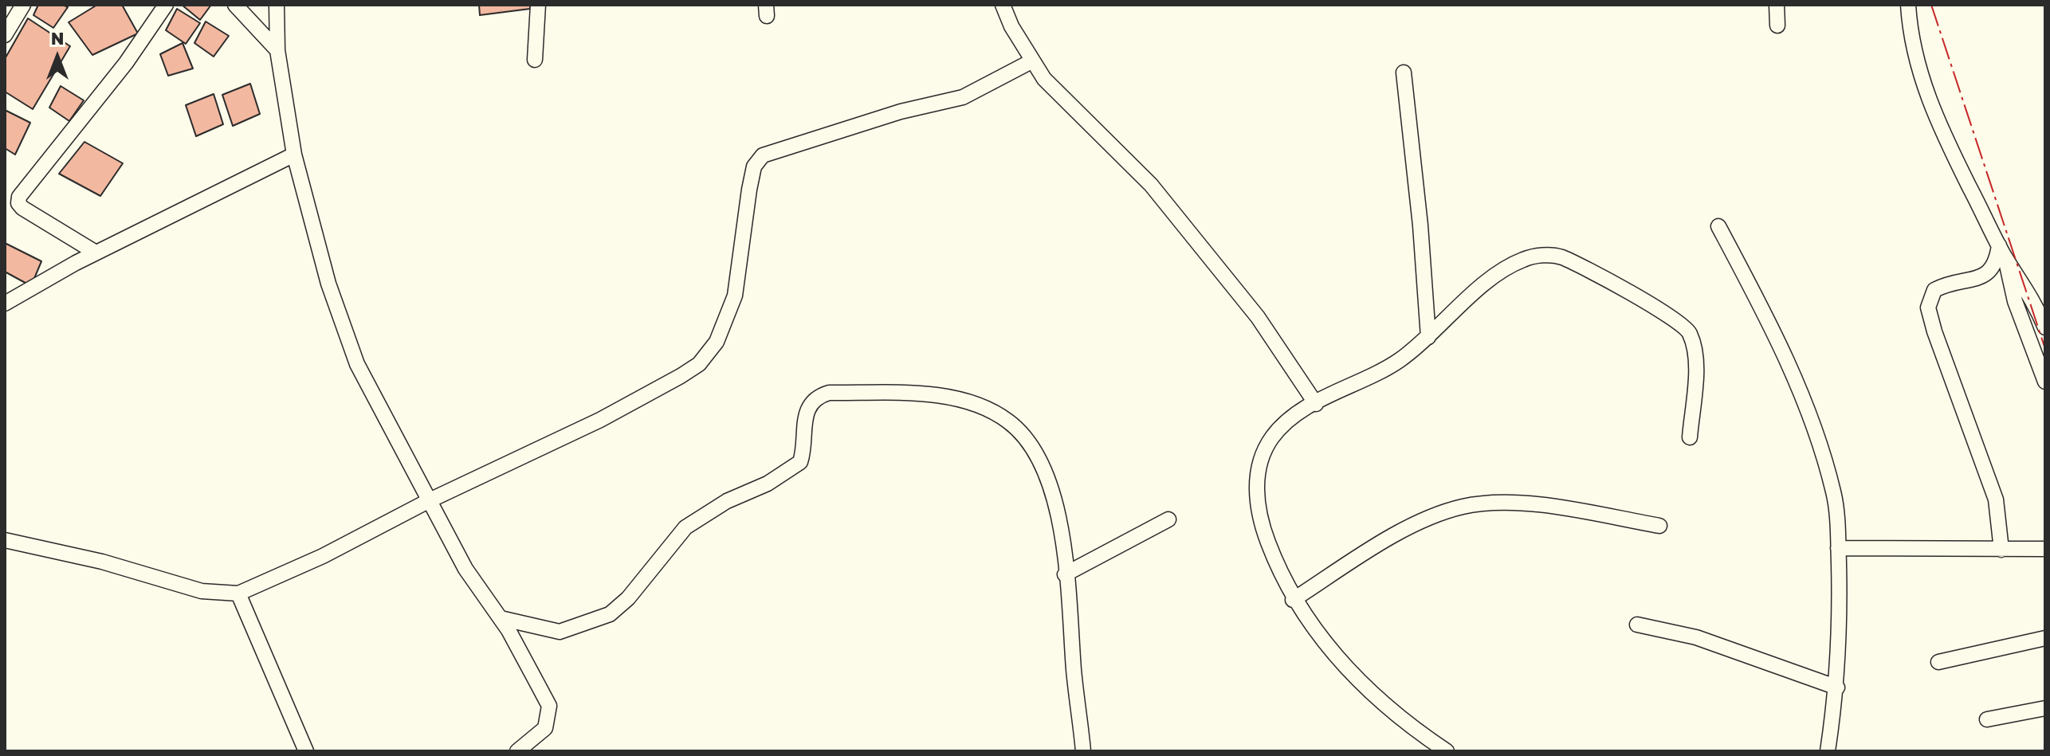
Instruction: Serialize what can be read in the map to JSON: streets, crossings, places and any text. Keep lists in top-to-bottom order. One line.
{"north":"top"}
